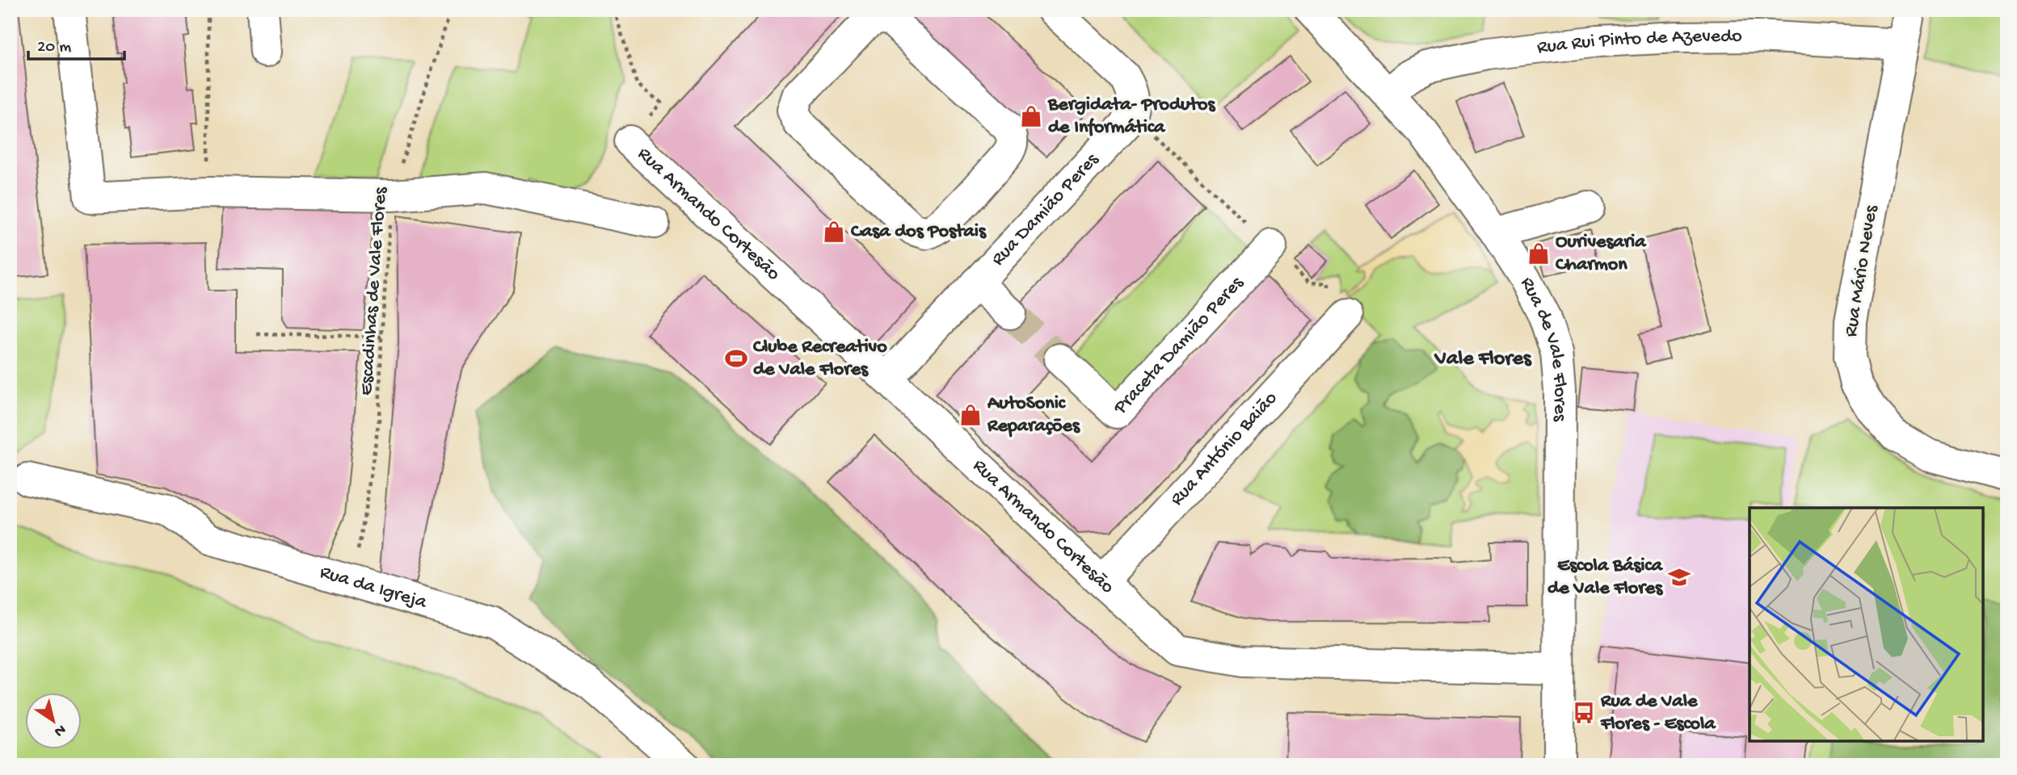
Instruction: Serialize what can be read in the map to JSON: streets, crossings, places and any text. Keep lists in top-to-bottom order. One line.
{"streets":{"street":["Rua Rui Pinto de Azevedo","Rua Damião Peres","Rua Armando Cortesão","Rua Mário Neves","Praceta Damião Peres","Rua de Vale Flores","Rua António Baião","Rua da Igreja"],"path":["Escadinhas de Vale Flores"]},"crossings":[["Rua Rui Pinto de Azevedo","Rua Mário Neves"],["Rua Rui Pinto de Azevedo","Rua de Vale Flores"],["Rua Damião Peres","Rua Armando Cortesão"],["Rua Armando Cortesão","Rua de Vale Flores"],["Rua Armando Cortesão","Rua António Baião"],["Escadinhas de Vale Flores","Rua da Igreja"]],"districts":["Vale Flores"],"places":{"shop":["Bergidata- Produtos de Informática","Casa dos Postais","Ourivesaria Charmon","AutoSonic Reparações"],"sports":["Clube Recreativo de Vale Flores"],"school or university":["Escola Básica de Vale Flores"],"bus stop":["Rua de Vale Flores - Escola"]},"scale_bar":"20 m","north":"bottom right"}
